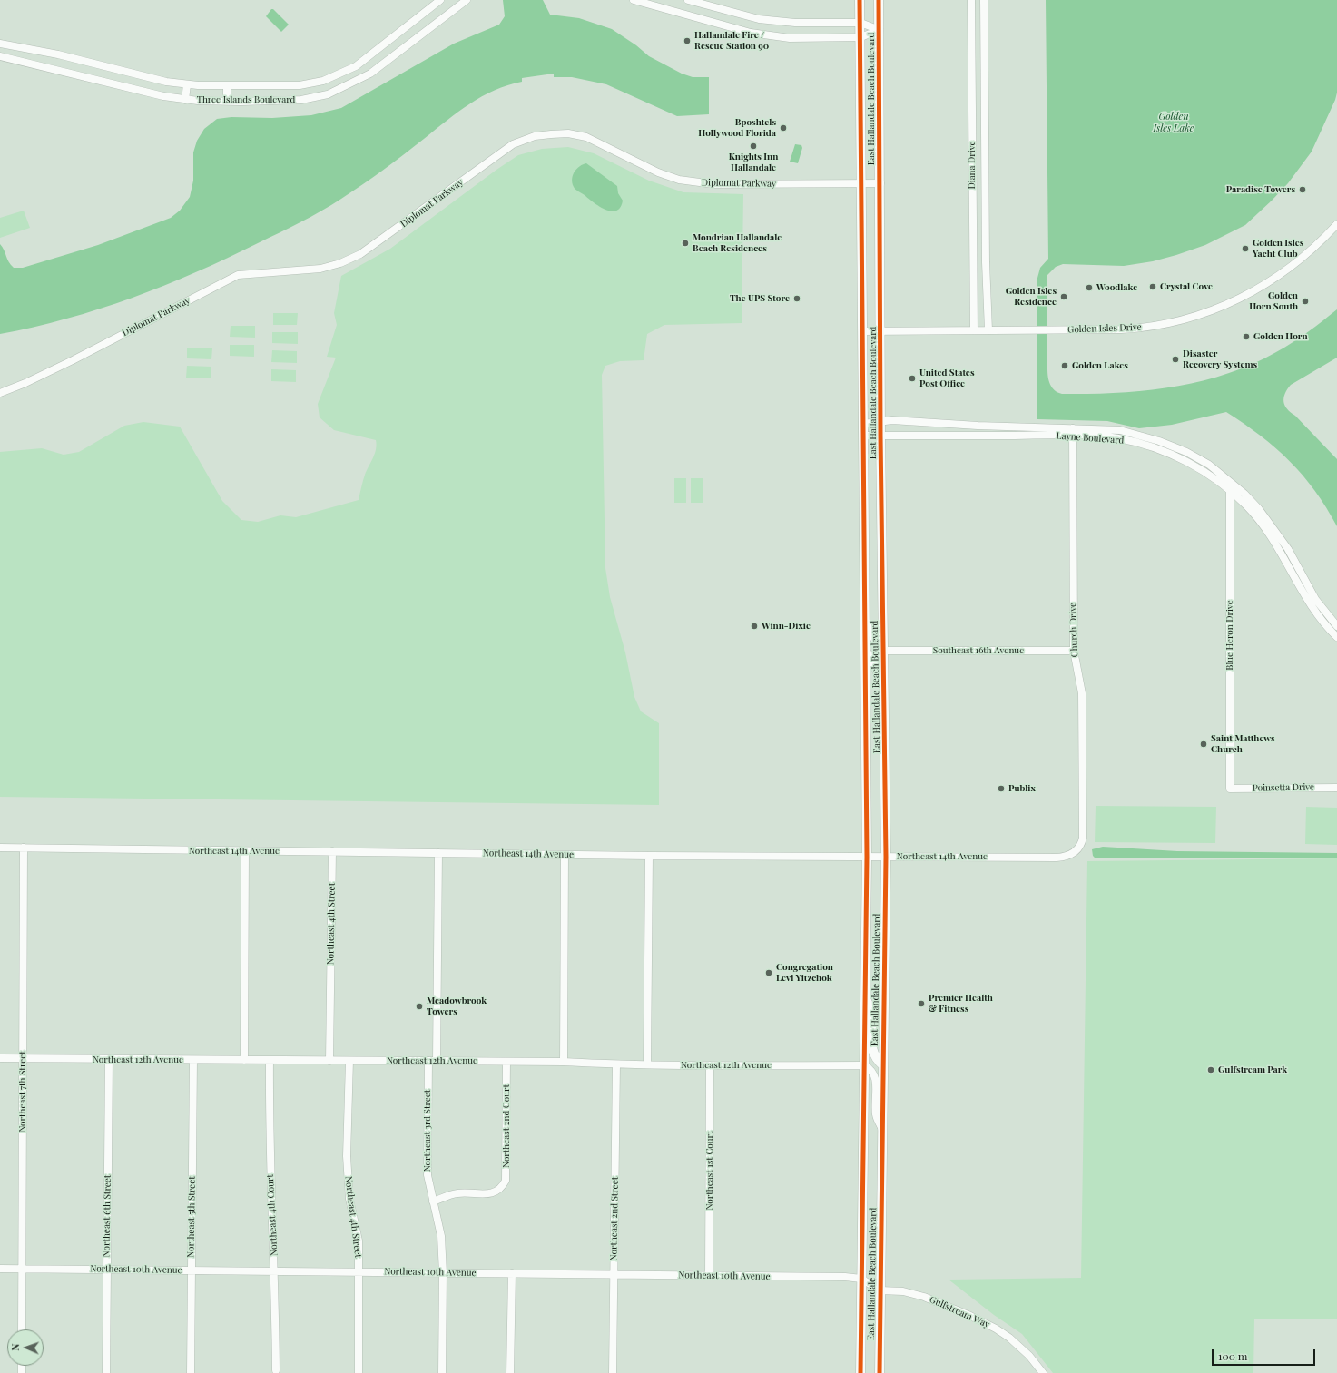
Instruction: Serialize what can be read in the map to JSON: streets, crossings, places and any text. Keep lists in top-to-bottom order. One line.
{"streets":{"main road":["East Hallandale Beach Boulevard"],"street":["Three Islands Boulevard","Diana Drive","Diplomat Parkway","Golden Isles Drive","Layne Boulevard","Church Drive","Blue Heron Drive","Southeast 16th Avenue","Poinsetta Drive","Northeast 14th Avenue","Northeast 4th Street","Northeast 12th Avenue","Northeast 7th Street","Northeast 2nd Court","Northeast 3rd Street","Northeast 1st Court","Northeast 4th Court","Northeast 6th Street","Northeast 5th Street","Northeast 2nd Street","Northeast 10th Avenue","Gulfstream Way"]},"crossings":[["East Hallandale Beach Boulevard","Diplomat Parkway"],["East Hallandale Beach Boulevard","Golden Isles Drive"],["East Hallandale Beach Boulevard","Layne Boulevard"],["East Hallandale Beach Boulevard","Southeast 16th Avenue"],["East Hallandale Beach Boulevard","Northeast 14th Avenue"],["East Hallandale Beach Boulevard","Northeast 12th Avenue"],["East Hallandale Beach Boulevard","Northeast 10th Avenue"],["East Hallandale Beach Boulevard","Gulfstream Way"],["Diana Drive","Golden Isles Drive"],["Layne Boulevard","Church Drive"],["Layne Boulevard","Blue Heron Drive"],["Church Drive","Southeast 16th Avenue"],["Church Drive","Northeast 14th Avenue"],["Blue Heron Drive","Poinsetta Drive"],["Northeast 14th Avenue","Northeast 4th Street"],["Northeast 14th Avenue","Northeast 7th Street"],["Northeast 4th Street","Northeast 12th Avenue"],["Northeast 4th Street","Northeast 10th Avenue"],["Northeast 12th Avenue","Northeast 7th Street"],["Northeast 12th Avenue","Northeast 2nd Court"],["Northeast 12th Avenue","Northeast 3rd Street"],["Northeast 12th Avenue","Northeast 1st Court"],["Northeast 12th Avenue","Northeast 4th Court"],["Northeast 12th Avenue","Northeast 6th Street"],["Northeast 12th Avenue","Northeast 5th Street"],["Northeast 12th Avenue","Northeast 2nd Street"],["Northeast 7th Street","Northeast 10th Avenue"],["Northeast 2nd Court","Northeast 3rd Street"],["Northeast 3rd Street","Northeast 10th Avenue"],["Northeast 1st Court","Northeast 10th Avenue"],["Northeast 4th Court","Northeast 10th Avenue"],["Northeast 6th Street","Northeast 10th Avenue"],["Northeast 5th Street","Northeast 10th Avenue"],["Northeast 2nd Street","Northeast 10th Avenue"],["Northeast 10th Avenue","Gulfstream Way"]],"water":["Golden Isles Lake"],"places":["Hallandale Fire / Rescue Station 90","Bposhtels Hollywood Florida","Knights Inn Hallandale","Paradise Towers","Mondrian Hallandale Beach Residences","Golden Isles Yacht Club","Crystal Cove","Woodlake","Golden Isles Residence","The UPS Store","Golden Horn South","Golden Horn","Disaster Recovery Systems","Golden Lakes","United States Post Office","Winn-Dixie","Saint Matthews Church","Publix","Congregation Levi Yitzchok","Premier Health & Fitness","Meadowbrook Towers","Gulfstream Park"],"scale_bar":"100 m","north":"left"}
